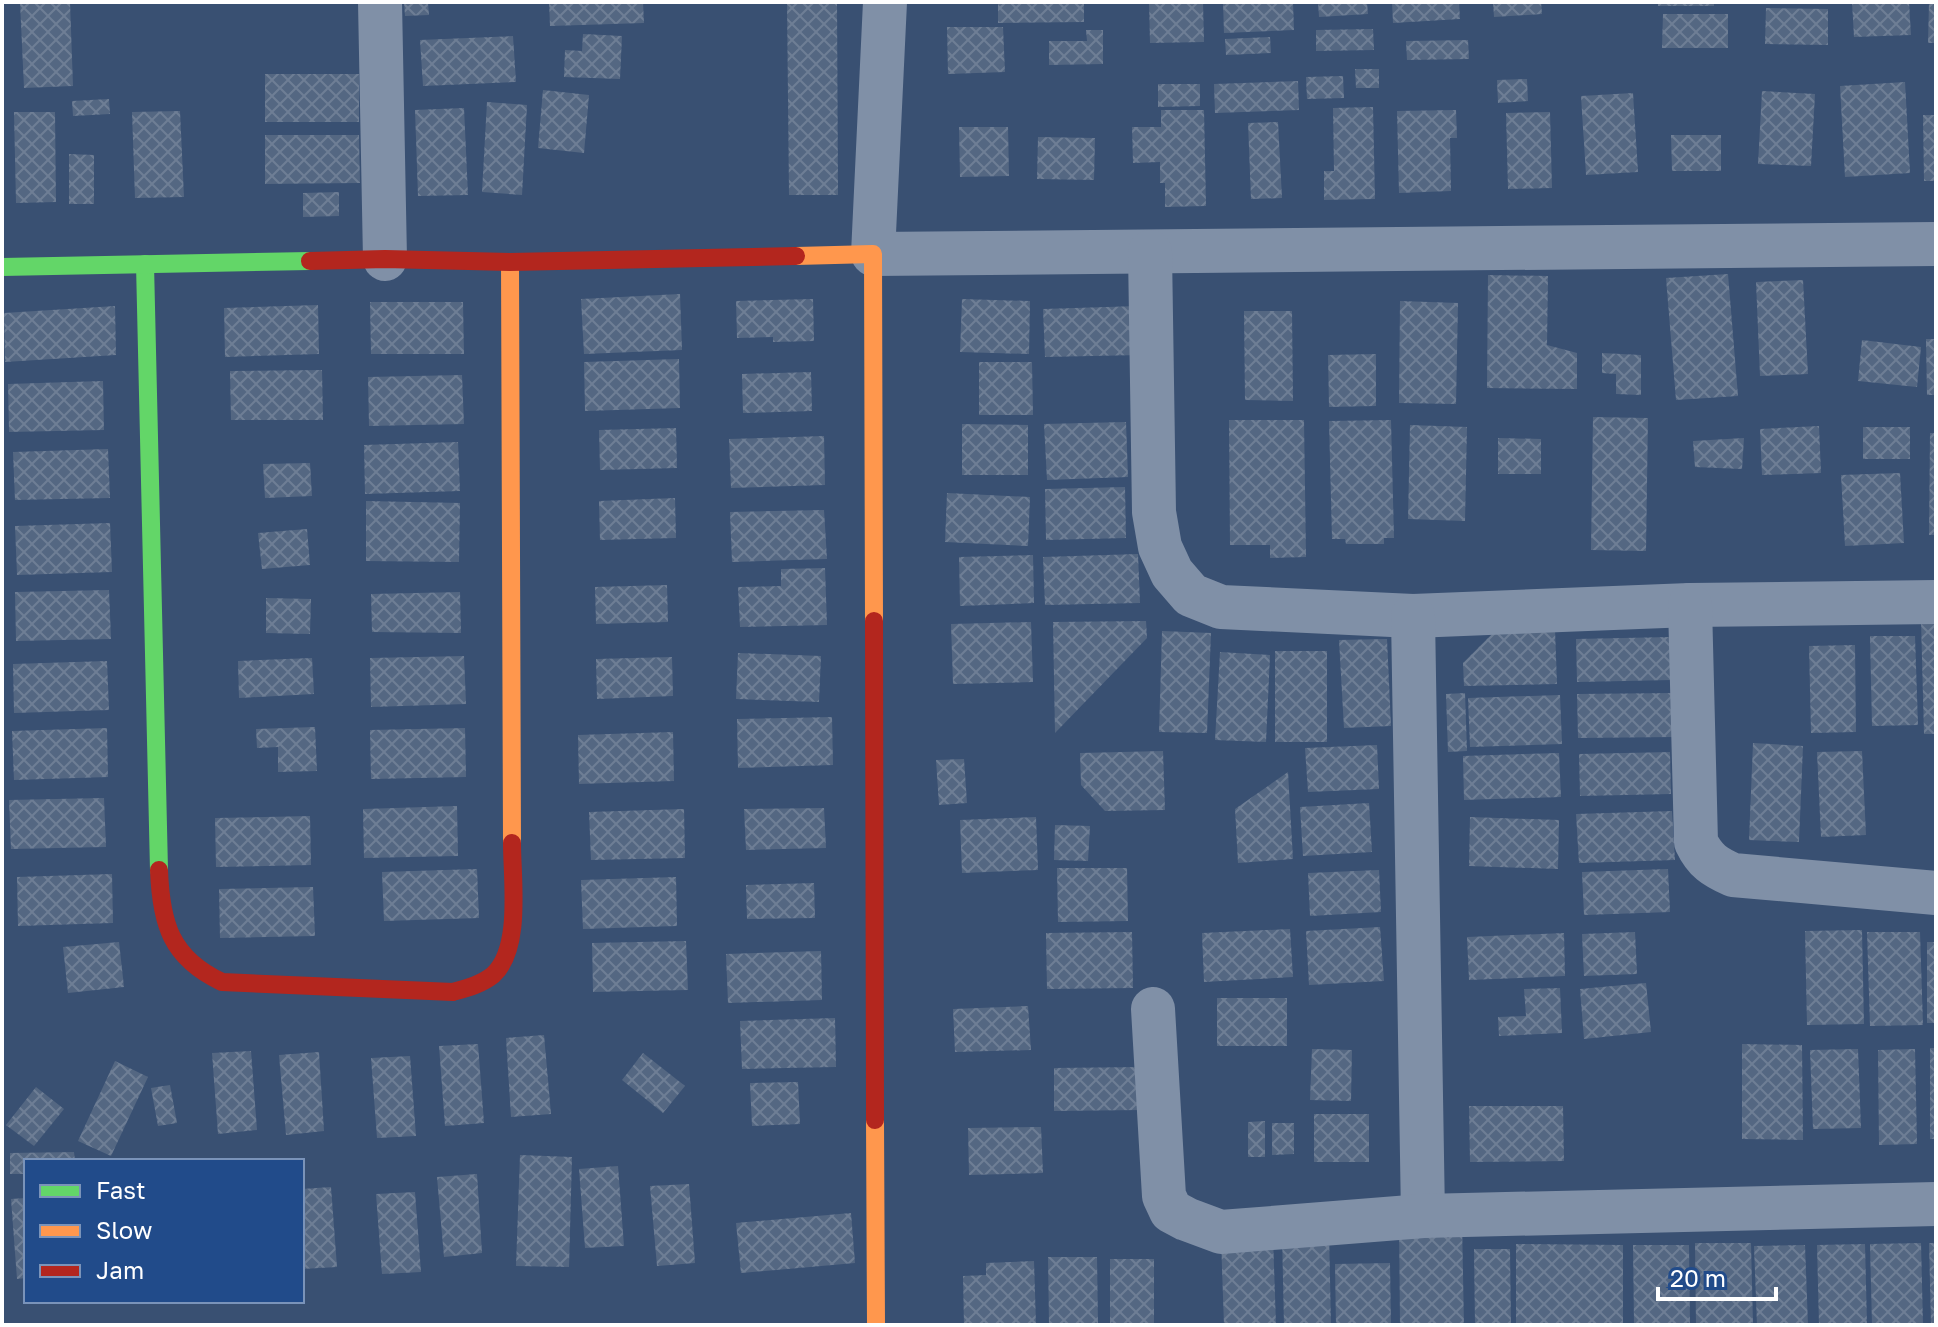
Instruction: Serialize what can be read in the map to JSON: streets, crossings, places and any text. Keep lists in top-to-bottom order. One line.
{"legend":["Fast","Slow","Jam"],"scale_bar":"20 m"}
